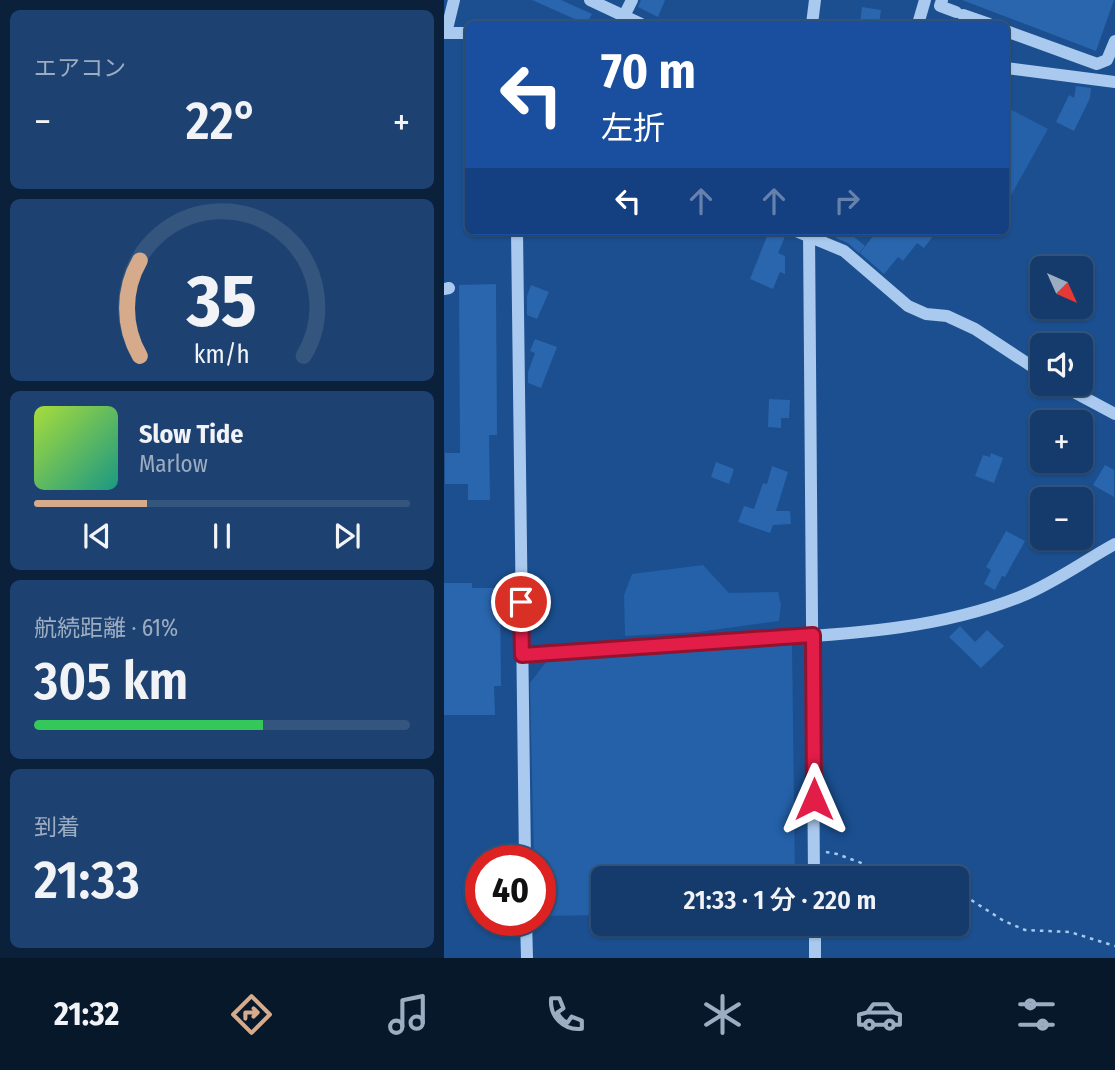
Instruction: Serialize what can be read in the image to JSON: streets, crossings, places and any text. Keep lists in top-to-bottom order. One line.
{"north":"bottom right","page":{"tile":["エアコン",["航続距離 · 61%","305 km"],["到着","21:33"]],"turn":["70 m","左折"],"heat":["−","22°","+"],"map_buttons":["+","−"],"song":["Slow Tide","Marlow"],"limit":"40","trip":"21:33 · 1 分 · 220 m","tabs":"21:32","gauge":["35","km/h"]}}
